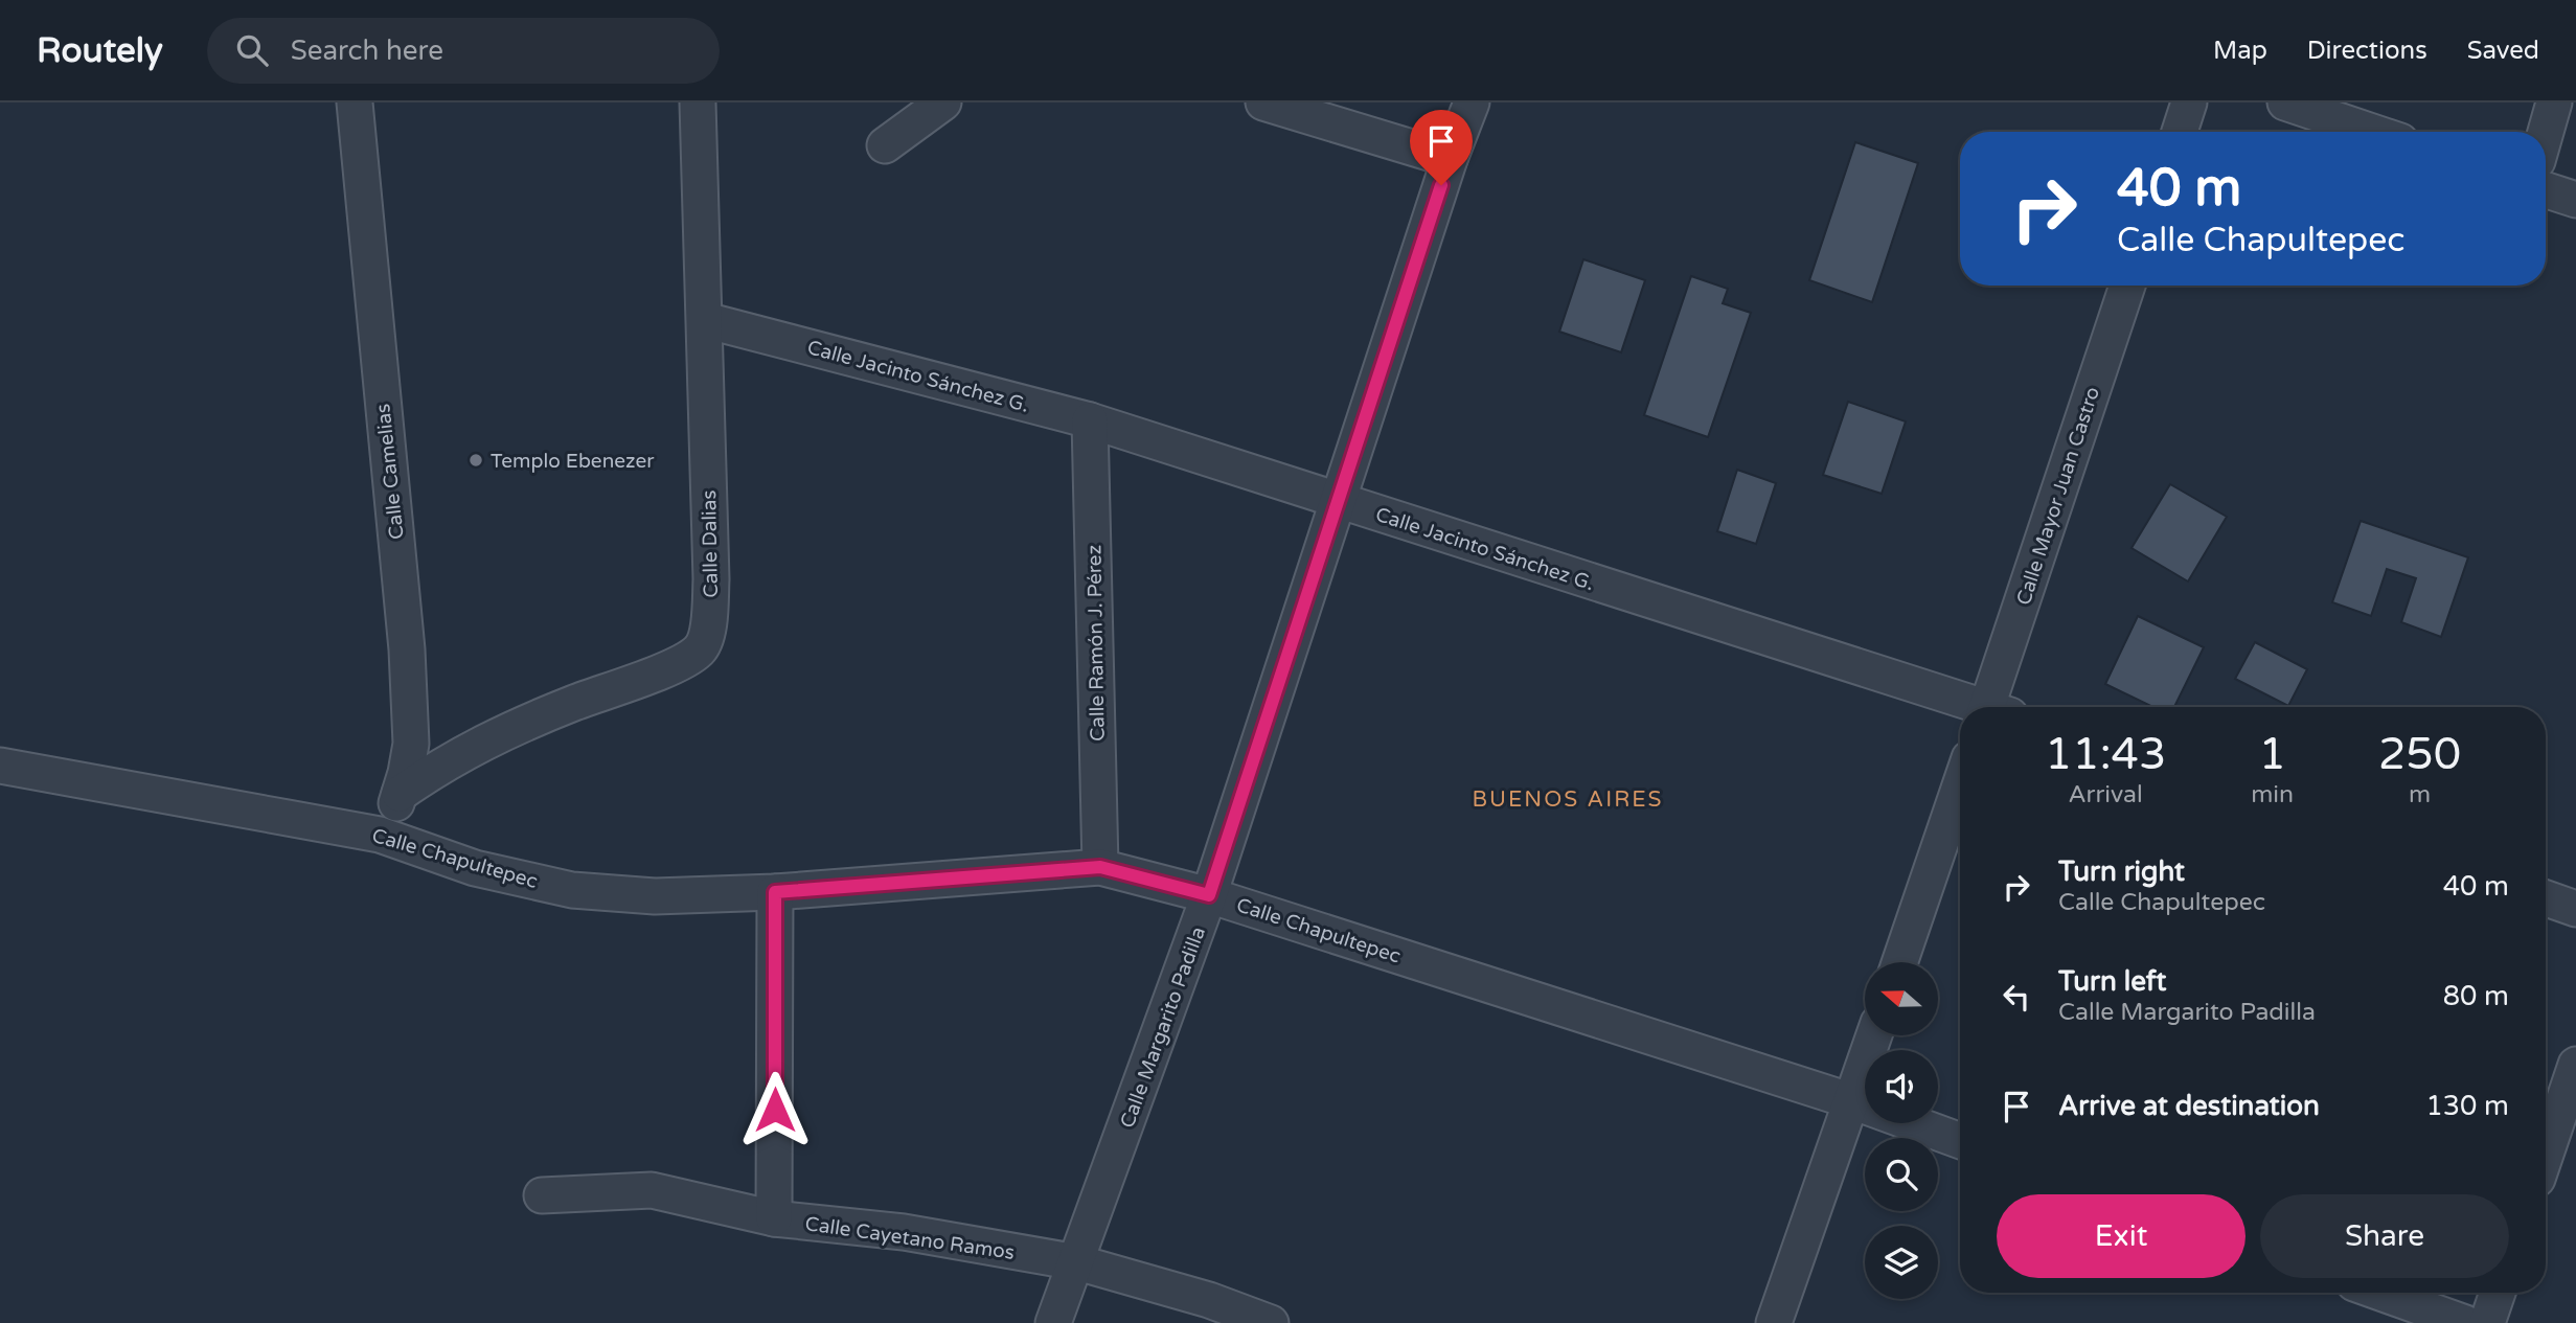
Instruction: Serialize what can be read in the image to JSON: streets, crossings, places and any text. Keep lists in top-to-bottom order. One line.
{"streets":{"street":["Calle Jacinto Sánchez G.","Calle Camelias","Calle Mayor Juan Castro","Calle Dalias","Calle Ramón J. Pérez","Calle Chapultepec","Calle Margarito Padilla","Calle Cayetano Ramos"]},"crossings":[["Calle Jacinto Sánchez G.","Calle Dalias"],["Calle Jacinto Sánchez G.","Calle Ramón J. Pérez"],["Calle Jacinto Sánchez G.","Calle Margarito Padilla"],["Calle Camelias","Calle Dalias"],["Calle Camelias","Calle Chapultepec"],["Calle Ramón J. Pérez","Calle Chapultepec"],["Calle Chapultepec","Calle Margarito Padilla"],["Calle Margarito Padilla","Calle Cayetano Ramos"]],"districts":["BUENOS AIRES"],"places":["Templo Ebenezer"],"north":"left","page":{"header":"Routely","search":"Search here","nav":["Map","Directions","Saved"],"turn":["40 m","Calle Chapultepec"],"eta":["11:43","Arrival","1","min","250","m"],"list":[{"name":"Turn right","note":"Calle Chapultepec","value":"40 m"},{"name":"Turn left","note":"Calle Margarito Padilla","value":"80 m"},{"name":"Arrive at destination","value":"130 m"}],"buttons":["Exit","Share"]}}
